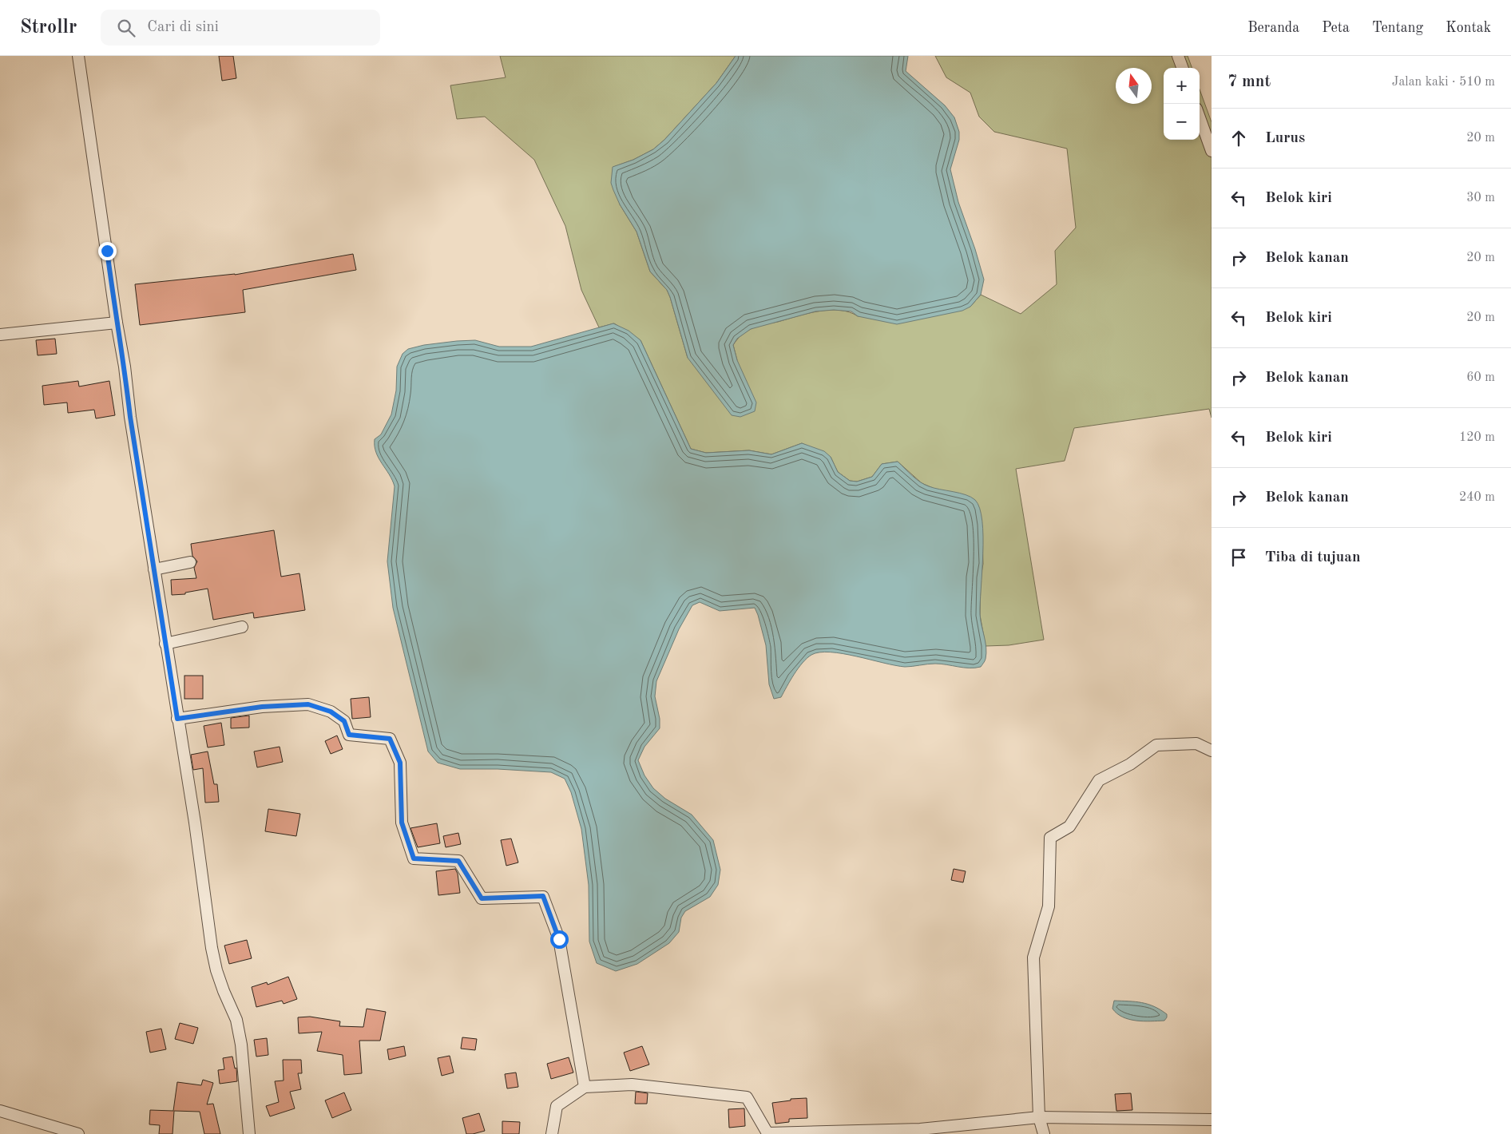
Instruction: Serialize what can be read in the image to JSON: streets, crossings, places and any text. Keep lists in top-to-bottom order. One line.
{"north":"top","page":{"header":"Strollr","search":"Cari di sini","nav":["Beranda","Peta","Tentang","Kontak"],"heading":["7 mnt","Jalan kaki · 510 m"],"map_buttons":["+","−"],"list":[["Lurus","20 m"],["Belok kiri","30 m"],["Belok kanan","20 m"],["Belok kiri","20 m"],["Belok kanan","60 m"],["Belok kiri","120 m"],["Belok kanan","240 m"],"Tiba di tujuan"]}}
